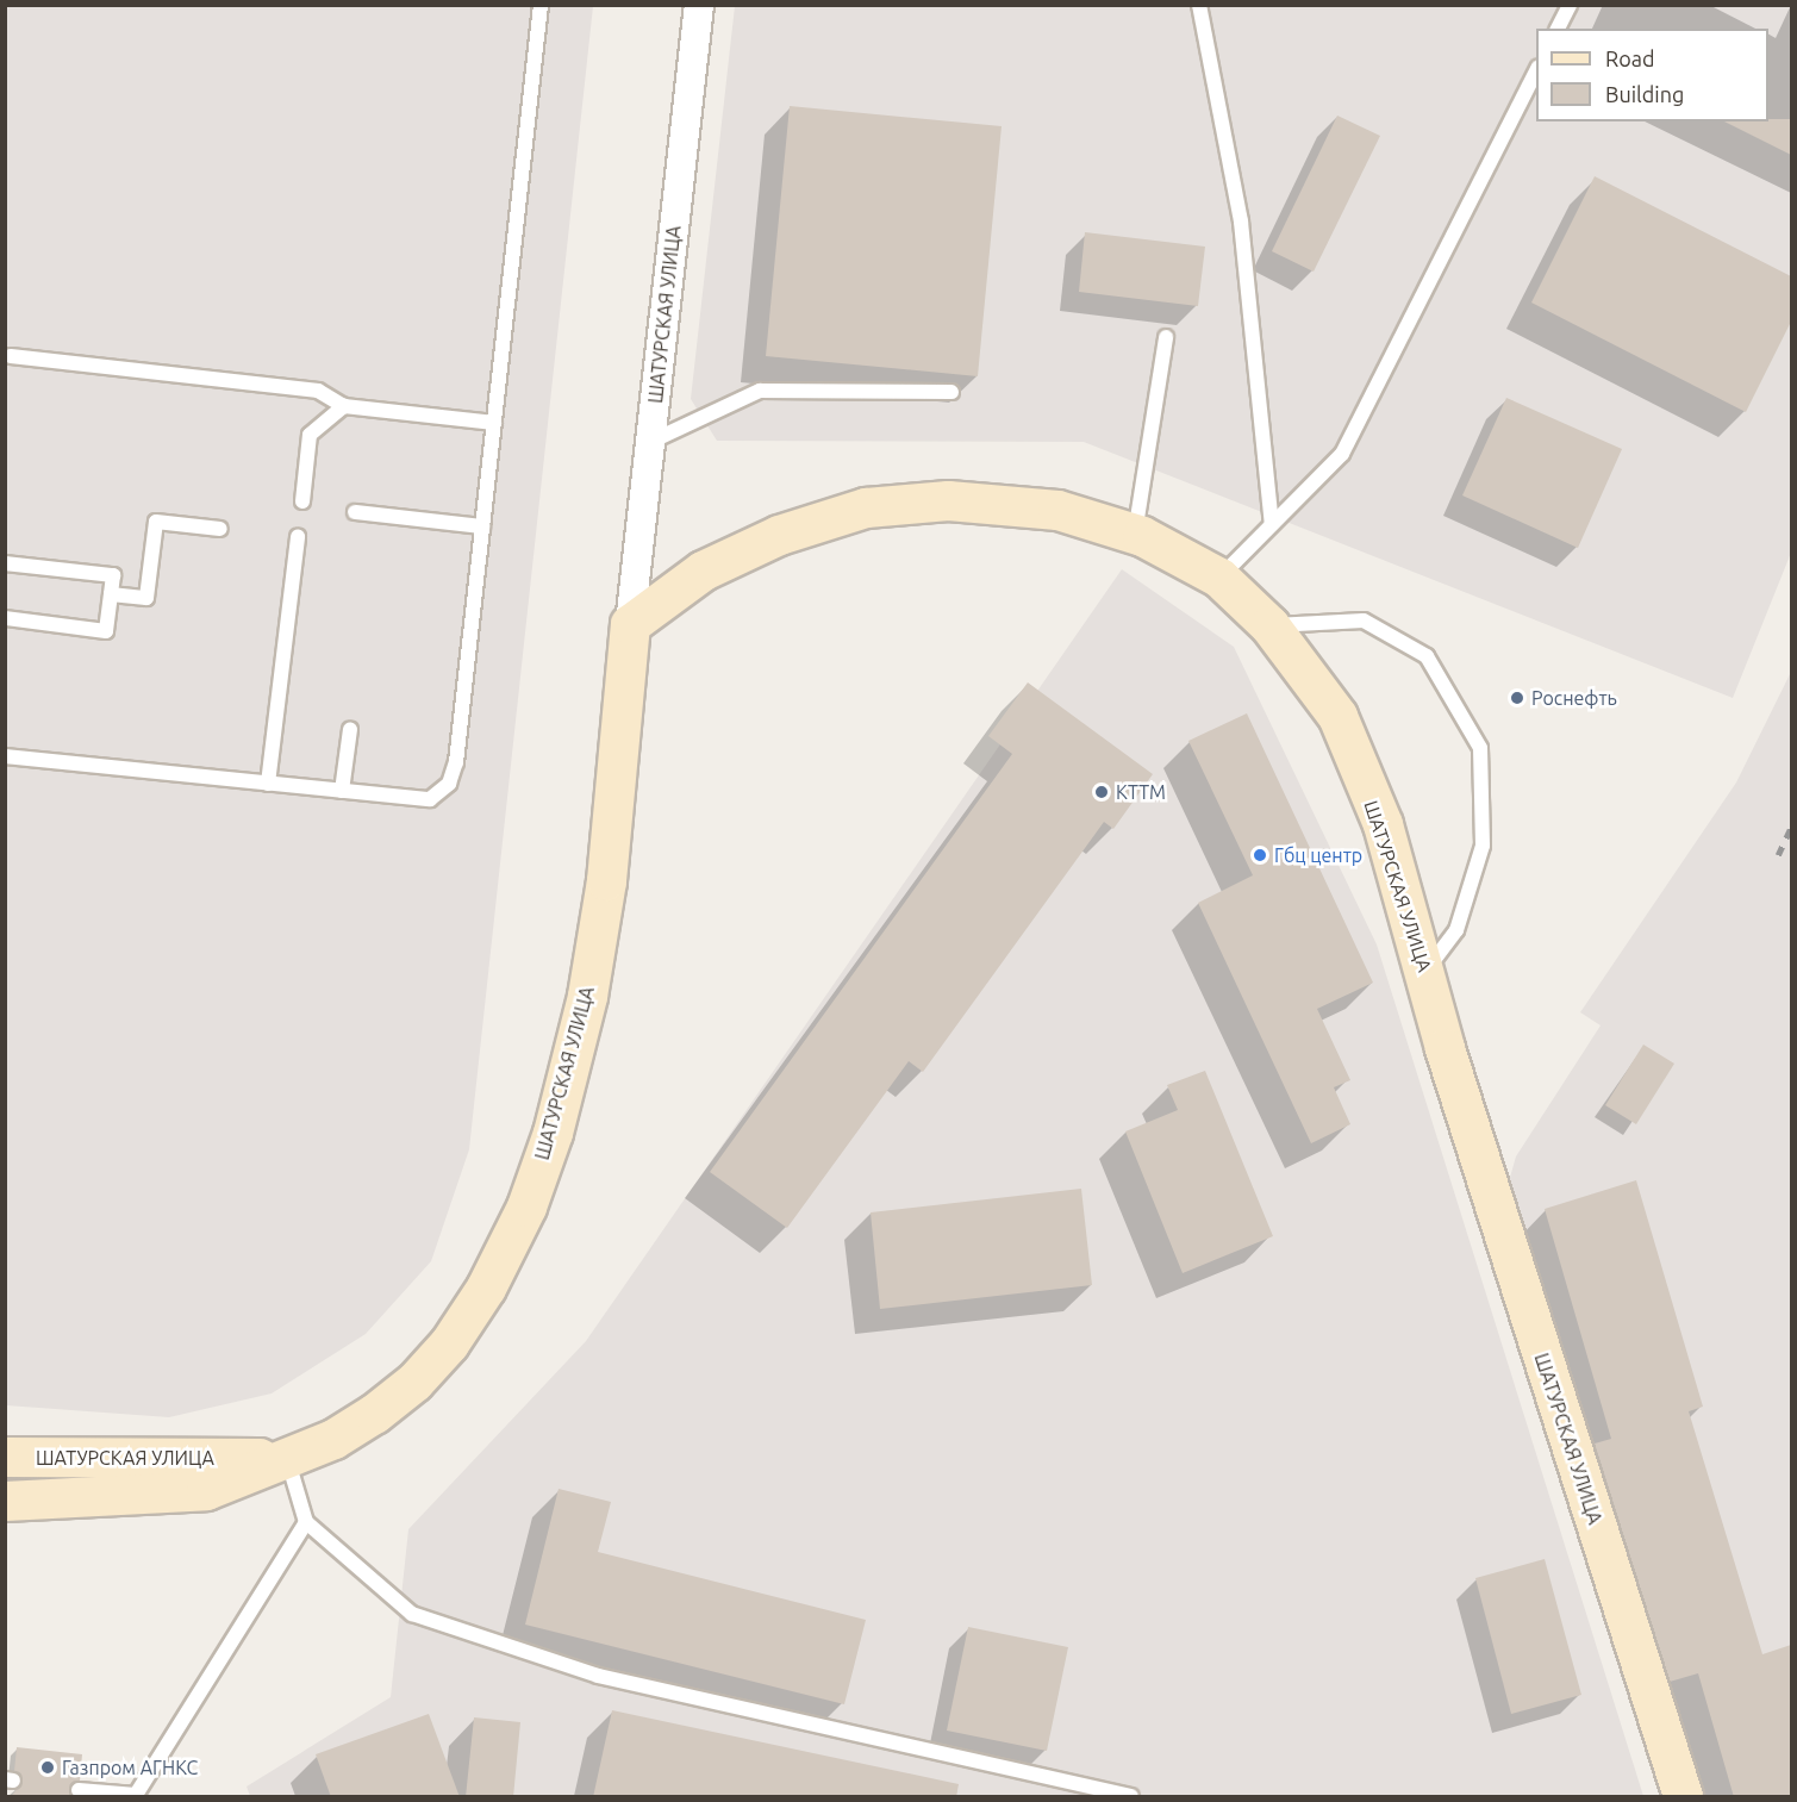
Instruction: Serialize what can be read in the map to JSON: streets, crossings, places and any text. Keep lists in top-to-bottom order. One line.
{"streets":{"main road":["ШАТУРСКАЯ УЛИЦА"]},"places":["Роснефть","КТТМ","Гбц центр","Газпром АГНКС"],"legend":["Road","Building"]}
